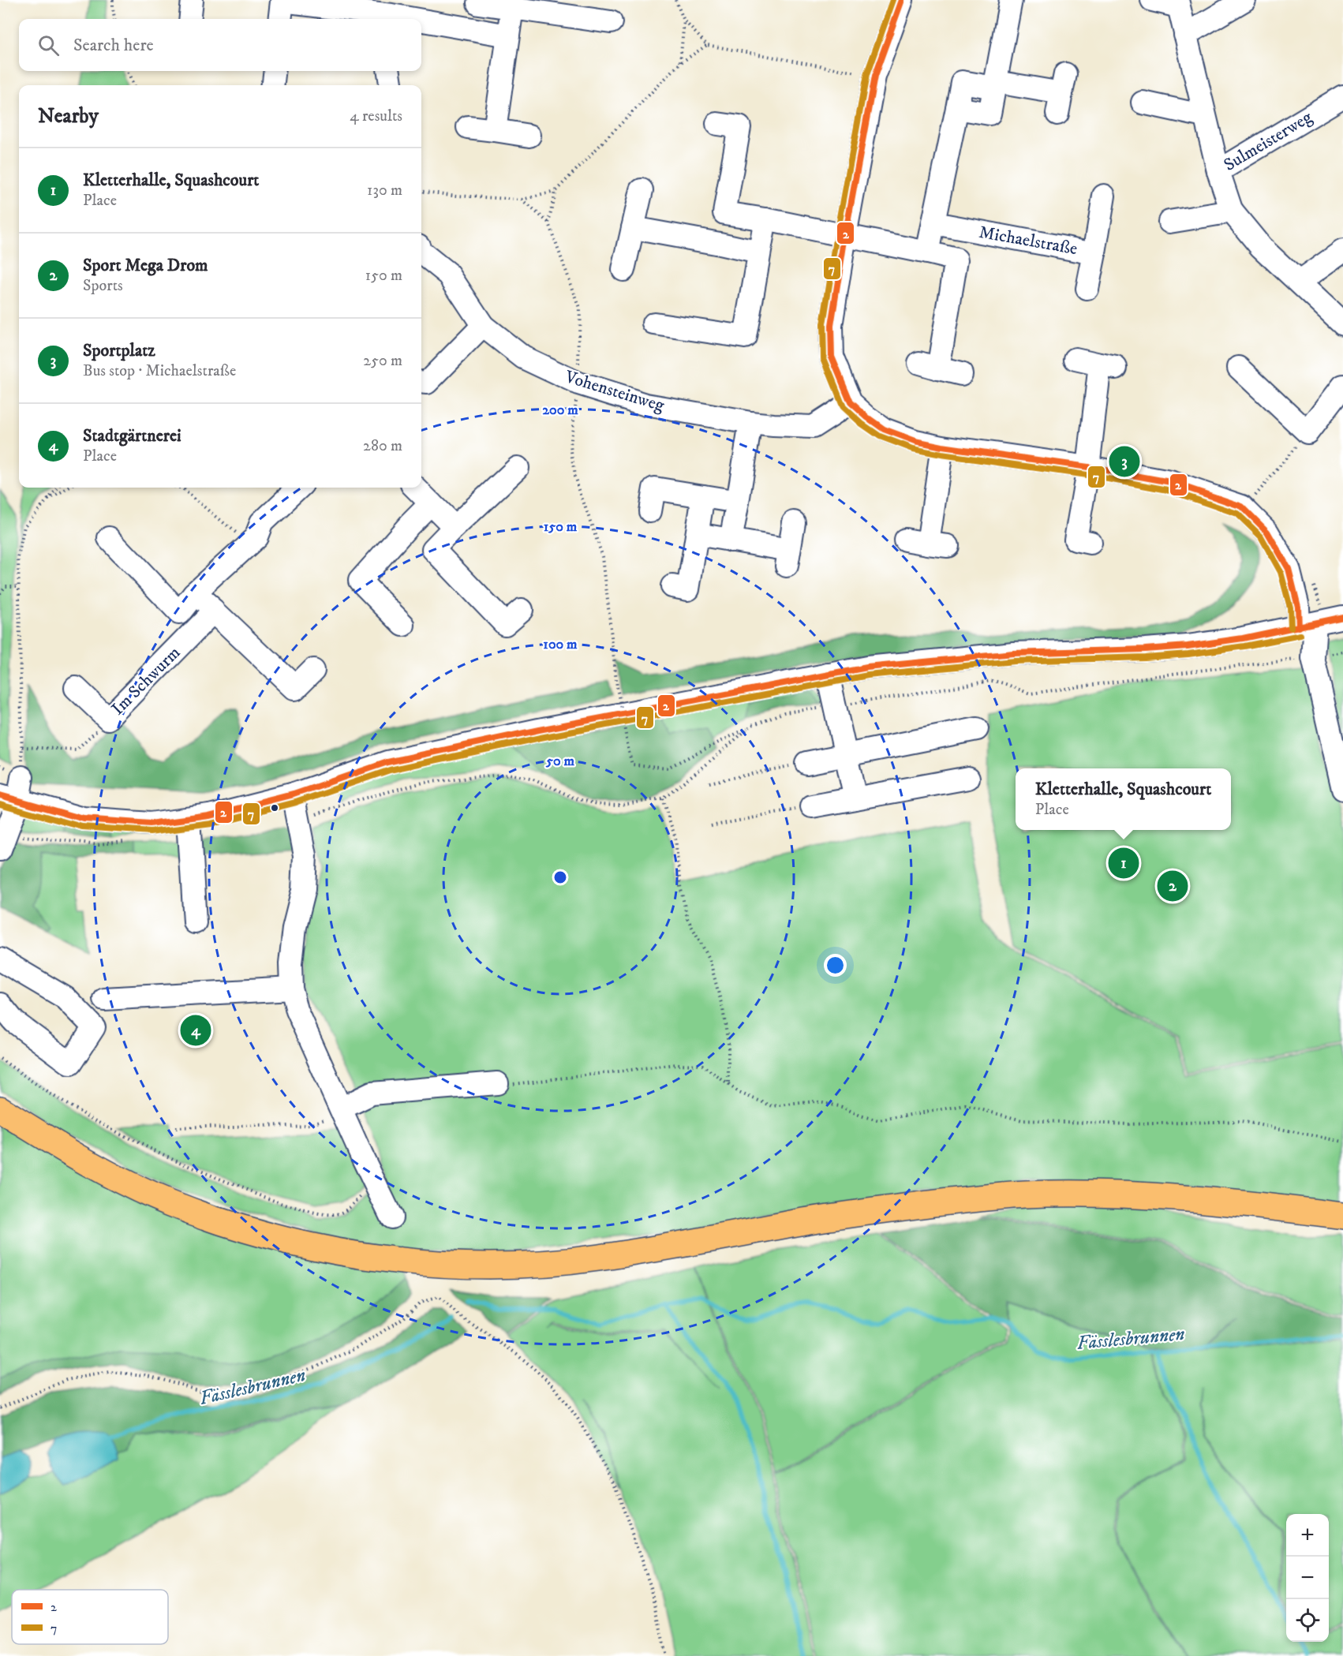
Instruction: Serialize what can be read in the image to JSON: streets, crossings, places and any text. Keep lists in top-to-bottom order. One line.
{"streets":{"street":["Sulmeisterweg","Michaelstraße","Vohensteinweg","Im Schwurm"]},"water":["Fässlesbrunnen"],"lines":["transit line 2","transit line 7"],"legend":["2","7"],"page":{"search":"Search here","heading":["Nearby","4 results"],"list":[{"mark":"1","name":"Kletterhalle, Squashcourt","note":"Place","value":"130 m"},{"mark":"2","name":"Sport Mega Drom","note":"Sports","value":"150 m"},{"mark":"3","name":"Sportplatz","note":"Bus stop · Michaelstraße","value":"250 m"},{"mark":"4","name":"Stadtgärtnerei","note":"Place","value":"280 m"}],"pins":["3","1","2","4"],"popup":["Kletterhalle, Squashcourt","Place"],"map_buttons":["+","−"]},"rings":["200 m","150 m","100 m","50 m"]}
